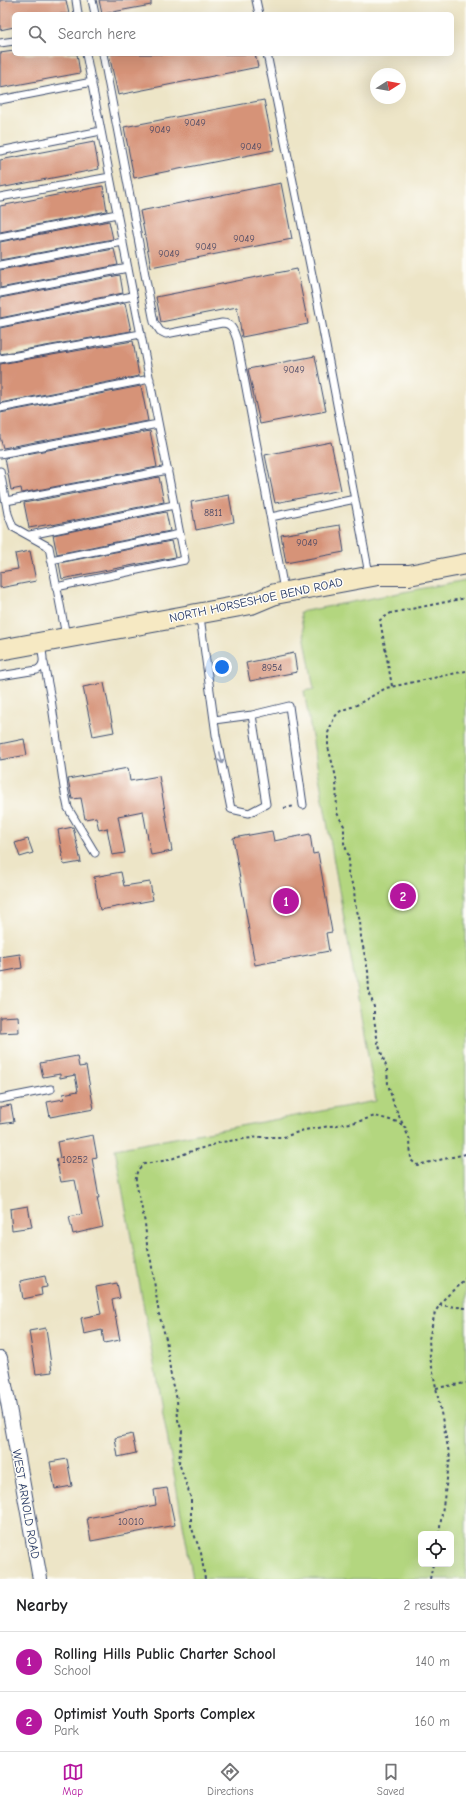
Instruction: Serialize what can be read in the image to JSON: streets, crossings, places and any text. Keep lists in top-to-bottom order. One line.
{"streets":{"street":["NORTH HORSESHOE BEND ROAD","WEST ARNOLD ROAD"]},"house_numbers":["9049","9049","9049","9049","9049","9049","9049","8811","9049","8954","10252","10010"],"north":"right","page":{"search":"Search here","pins":["2","1"],"heading":["Nearby","2 results"],"list":[{"mark":"1","name":"Rolling Hills Public Charter School","note":"School","value":"140 m"},{"mark":"2","name":"Optimist Youth Sports Complex","note":"Park","value":"160 m"}],"nav":["Map","Directions","Saved"]}}
